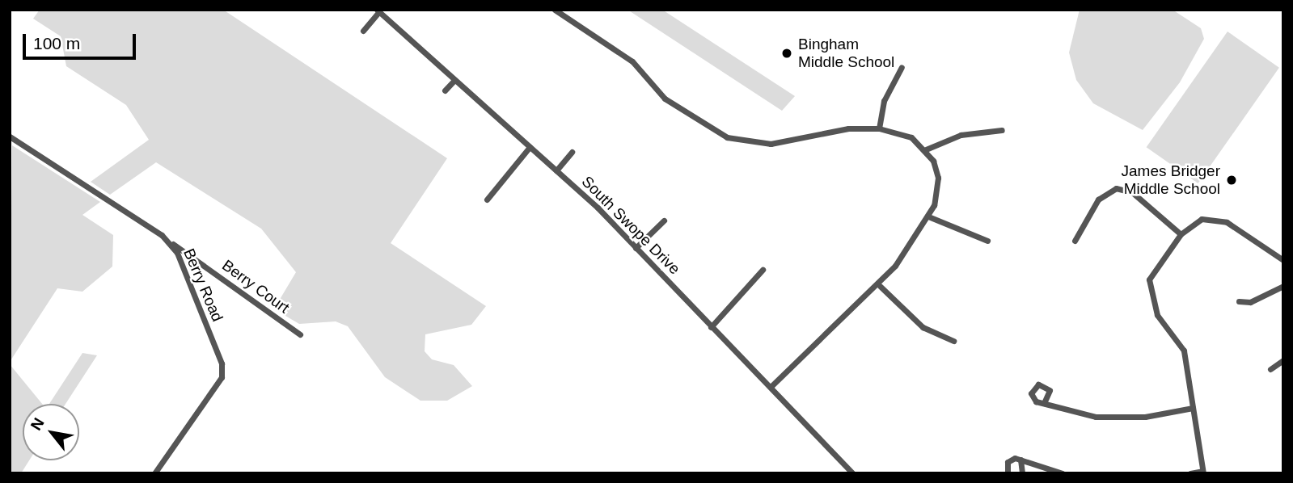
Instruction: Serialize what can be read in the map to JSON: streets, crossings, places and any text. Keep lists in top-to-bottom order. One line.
{"streets":{"street":["South Swope Drive","Berry Road","Berry Court"]},"crossings":[["Berry Road","Berry Court"]],"places":["Bingham Middle School","James Bridger Middle School"],"scale_bar":"100 m","north":"top left"}
